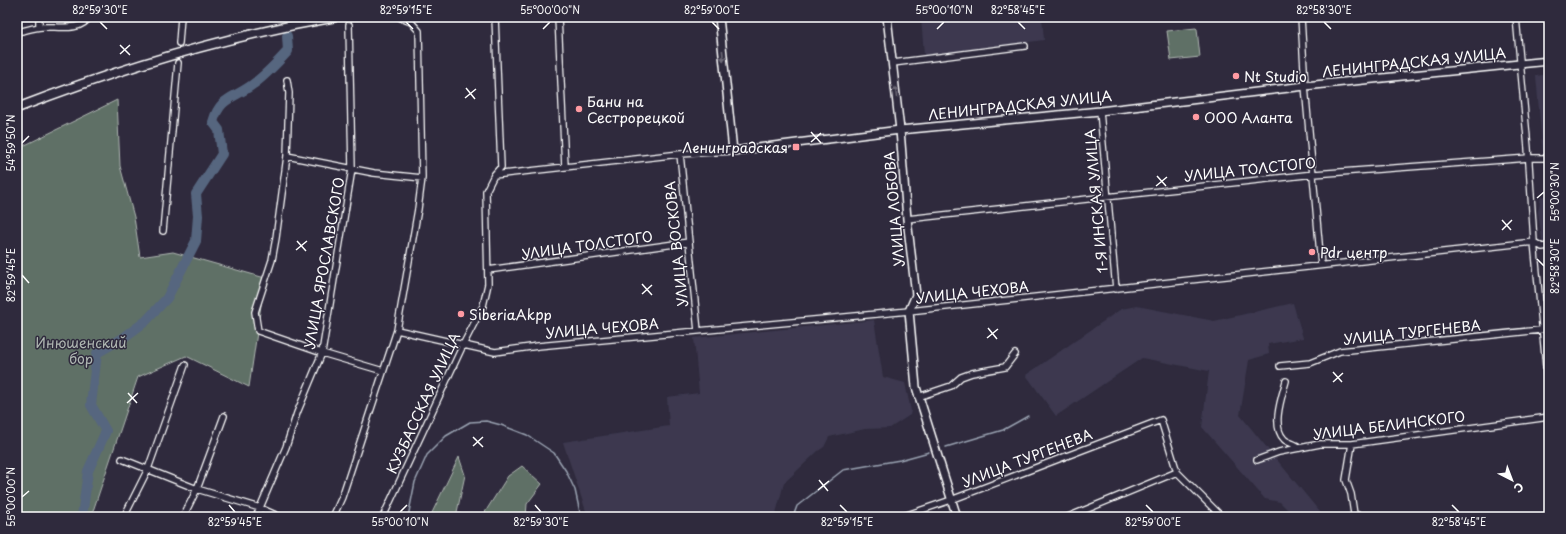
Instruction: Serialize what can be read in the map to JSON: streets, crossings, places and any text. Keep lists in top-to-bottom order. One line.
{"streets":{"street":["ЛЕНИНГРАДСКАЯ УЛИЦА","УЛИЦА ТОЛСТОГО","1-Я ИНСКАЯ УЛИЦА","УЛИЦА ЛОБОВА","УЛИЦА ВОСКОВА","УЛИЦА ЯРОСЛАВСКОГО","УЛИЦА ЧЕХОВА","УЛИЦА ТУРГЕНЕВА","КУЗБАССКАЯ УЛИЦА","УЛИЦА БЕЛИНСКОГО"]},"crossings":[["ЛЕНИНГРАДСКАЯ УЛИЦА","1-Я ИНСКАЯ УЛИЦА"],["ЛЕНИНГРАДСКАЯ УЛИЦА","УЛИЦА ЛОБОВА"],["ЛЕНИНГРАДСКАЯ УЛИЦА","УЛИЦА ВОСКОВА"],["ЛЕНИНГРАДСКАЯ УЛИЦА","КУЗБАССКАЯ УЛИЦА"],["УЛИЦА ТОЛСТОГО","1-Я ИНСКАЯ УЛИЦА"],["УЛИЦА ТОЛСТОГО","УЛИЦА ЛОБОВА"],["УЛИЦА ТОЛСТОГО","УЛИЦА ВОСКОВА"],["УЛИЦА ТОЛСТОГО","КУЗБАССКАЯ УЛИЦА"],["1-Я ИНСКАЯ УЛИЦА","УЛИЦА ЧЕХОВА"],["УЛИЦА ЛОБОВА","УЛИЦА ЧЕХОВА"],["УЛИЦА ЛОБОВА","УЛИЦА ТУРГЕНЕВА"],["УЛИЦА ВОСКОВА","УЛИЦА ЧЕХОВА"],["УЛИЦА ЧЕХОВА","КУЗБАССКАЯ УЛИЦА"]],"parks":["Инюшенский бор"],"places":{"other":["Nt Studio","Бани на Сестрорецкой","ООО Аланта","Pdr центр","SiberiaAkpp"],"transit":["Ленинградская"]},"north":"bottom right","coordinates":["82°59'30\"E","82°59'15\"E","55°00'00\"N","82°59'00\"E","55°00'10\"N","82°58'45\"E","82°58'30\"E","54°59'50\"N","55°00'30\"N","82°59'45\"E"]}
